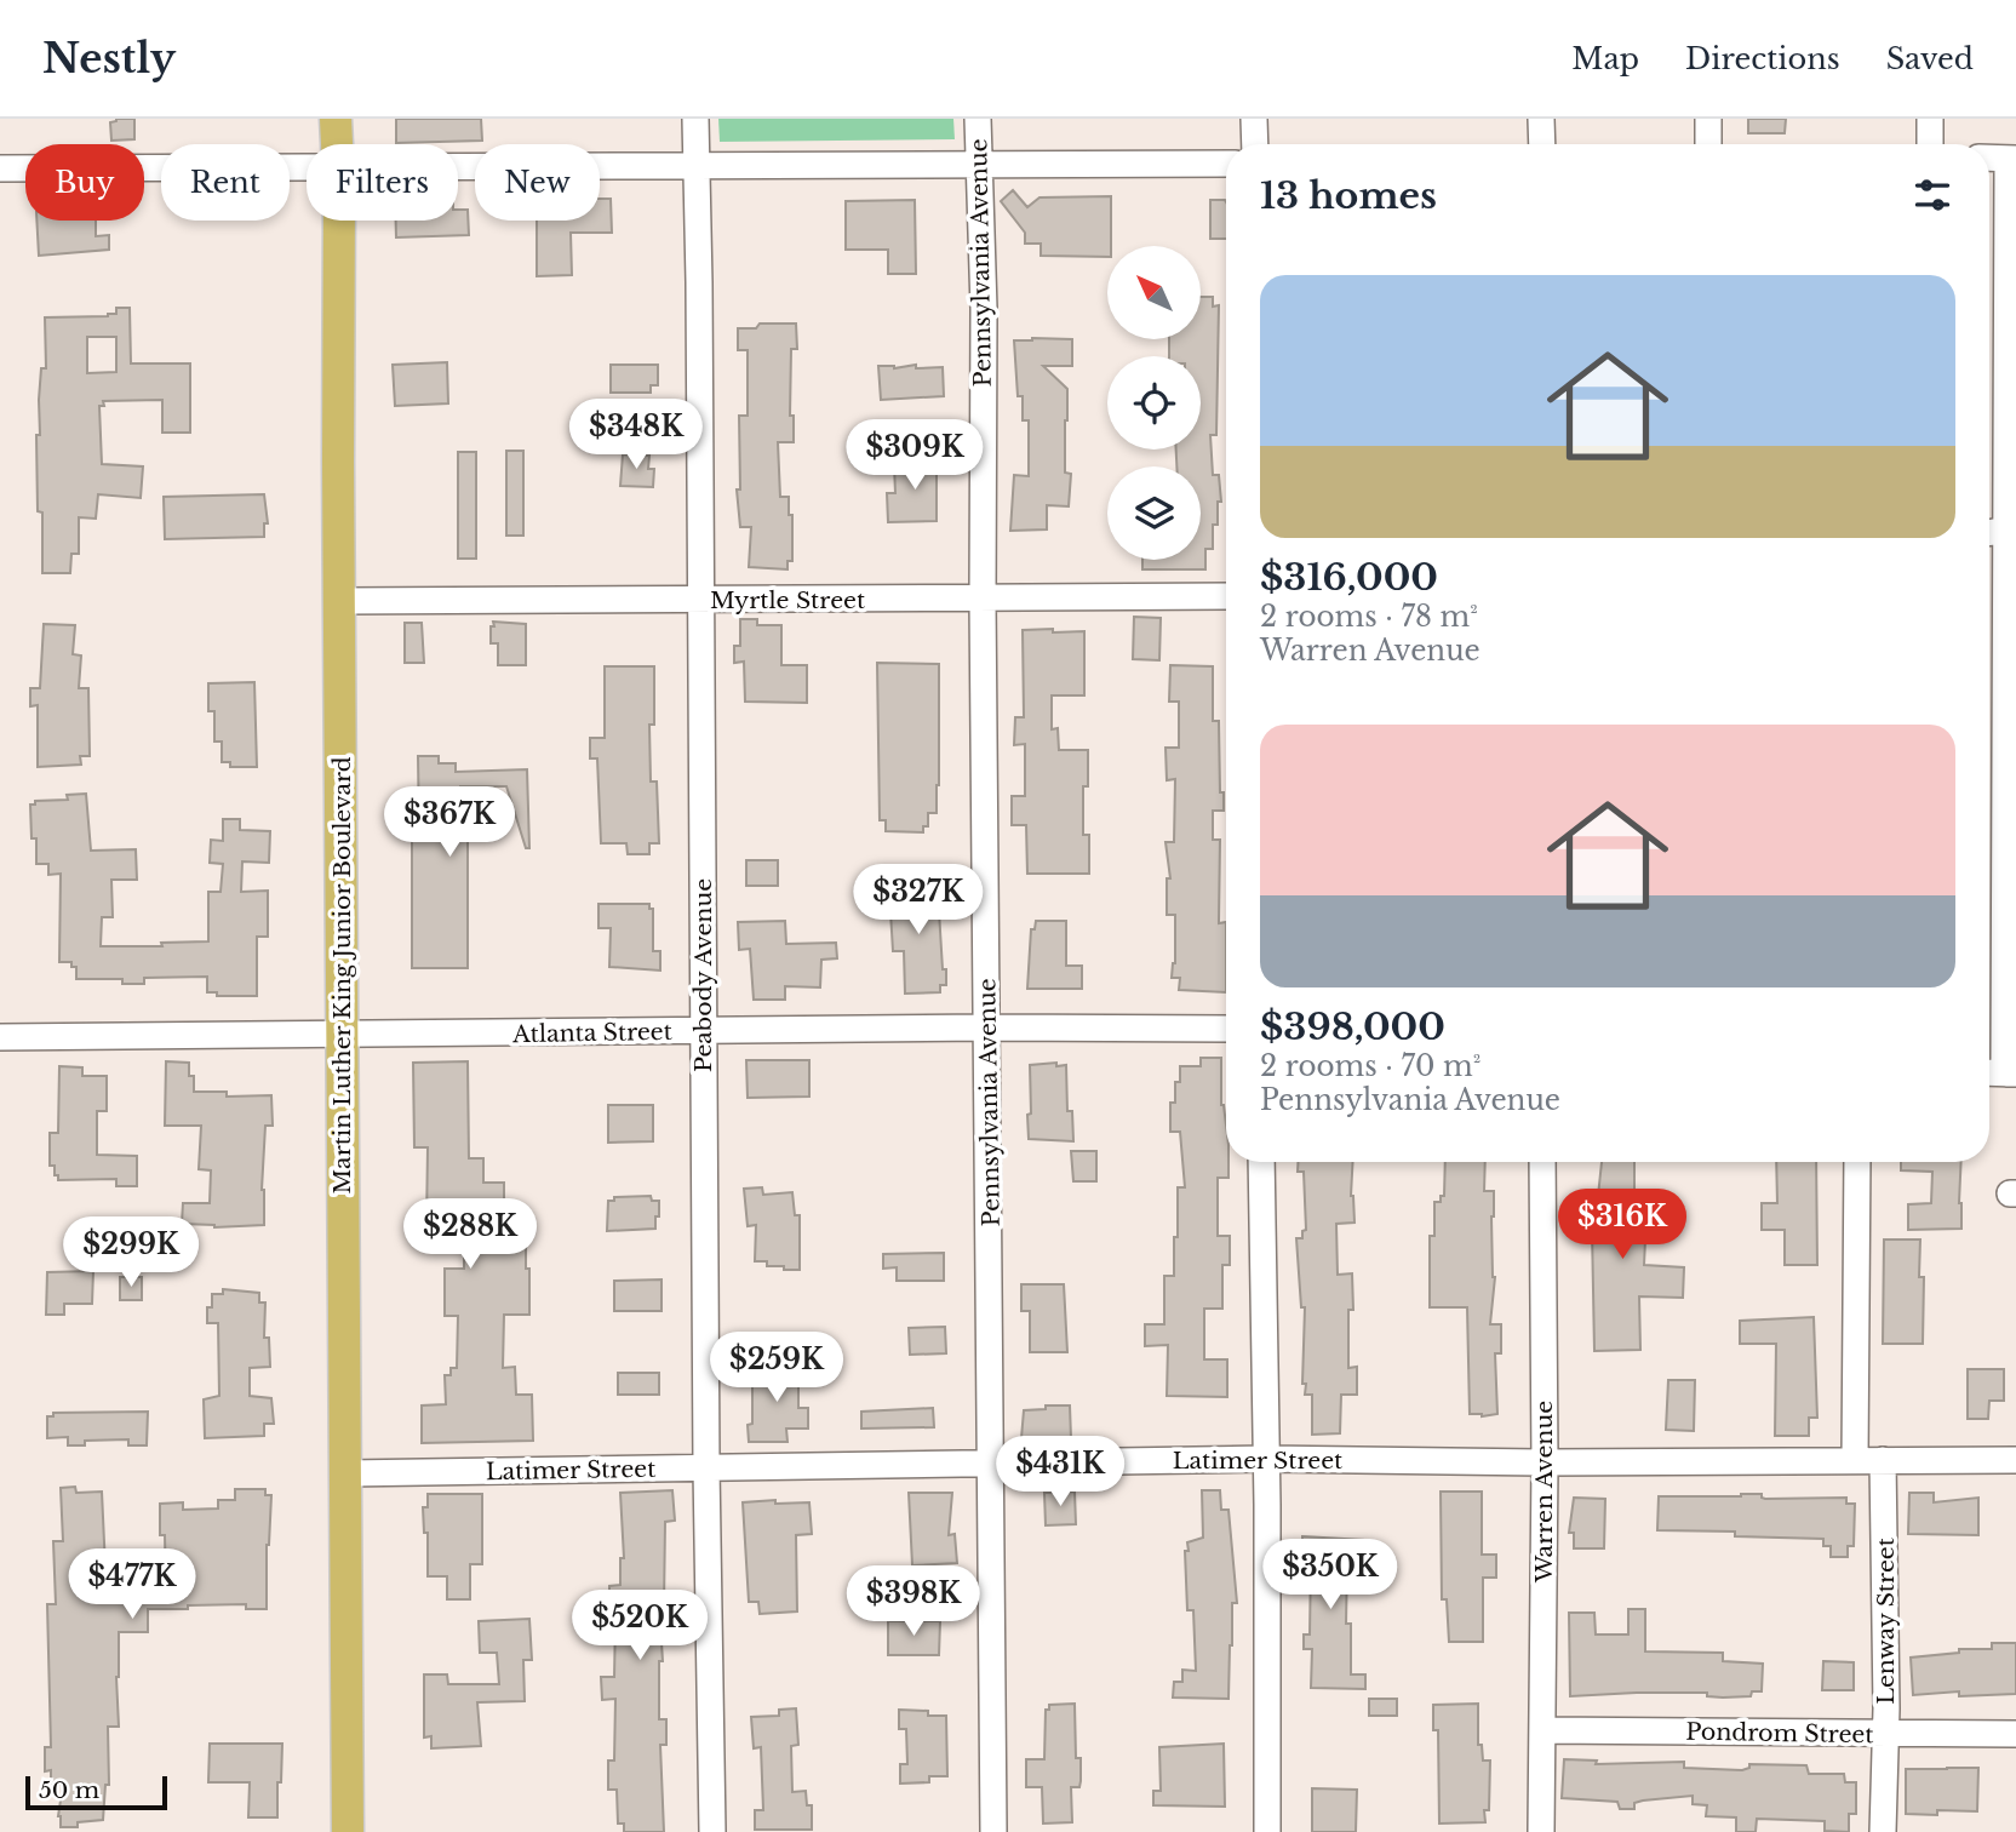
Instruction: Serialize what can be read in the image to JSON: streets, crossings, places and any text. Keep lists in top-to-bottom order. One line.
{"streets":{"main road":["Martin Luther King Junior Boulevard"],"street":["Pennsylvania Avenue","Myrtle Street","Peabody Avenue","Atlanta Street","Latimer Street","Warren Avenue","Lenway Street","Pondrom Street"]},"crossings":[["Pennsylvania Avenue","Myrtle Street"],["Pennsylvania Avenue","Atlanta Street"],["Pennsylvania Avenue","Latimer Street"],["Myrtle Street","Martin Luther King Junior Boulevard"],["Myrtle Street","Peabody Avenue"],["Martin Luther King Junior Boulevard","Atlanta Street"],["Martin Luther King Junior Boulevard","Latimer Street"],["Peabody Avenue","Atlanta Street"],["Peabody Avenue","Latimer Street"],["Latimer Street","Warren Avenue"],["Latimer Street","Lenway Street"],["Warren Avenue","Pondrom Street"],["Lenway Street","Pondrom Street"]],"scale_bar":"50 m","north":"top left","page":{"header":"Nestly","nav":["Map","Directions","Saved"],"chip":["Buy","Rent","Filters","New"],"heading":"13 homes","list":[{"name":"$316,000","note":"2 rooms · 78 m² · Warren Avenue"},{"name":"$398,000","note":"2 rooms · 70 m² · Pennsylvania Avenue"}],"price":["$348K","$309K","$367K","$327K","$316K","$288K","$299K","$259K","$431K","$350K","$477K","$398K","$520K"],"scale":"50 m"}}
